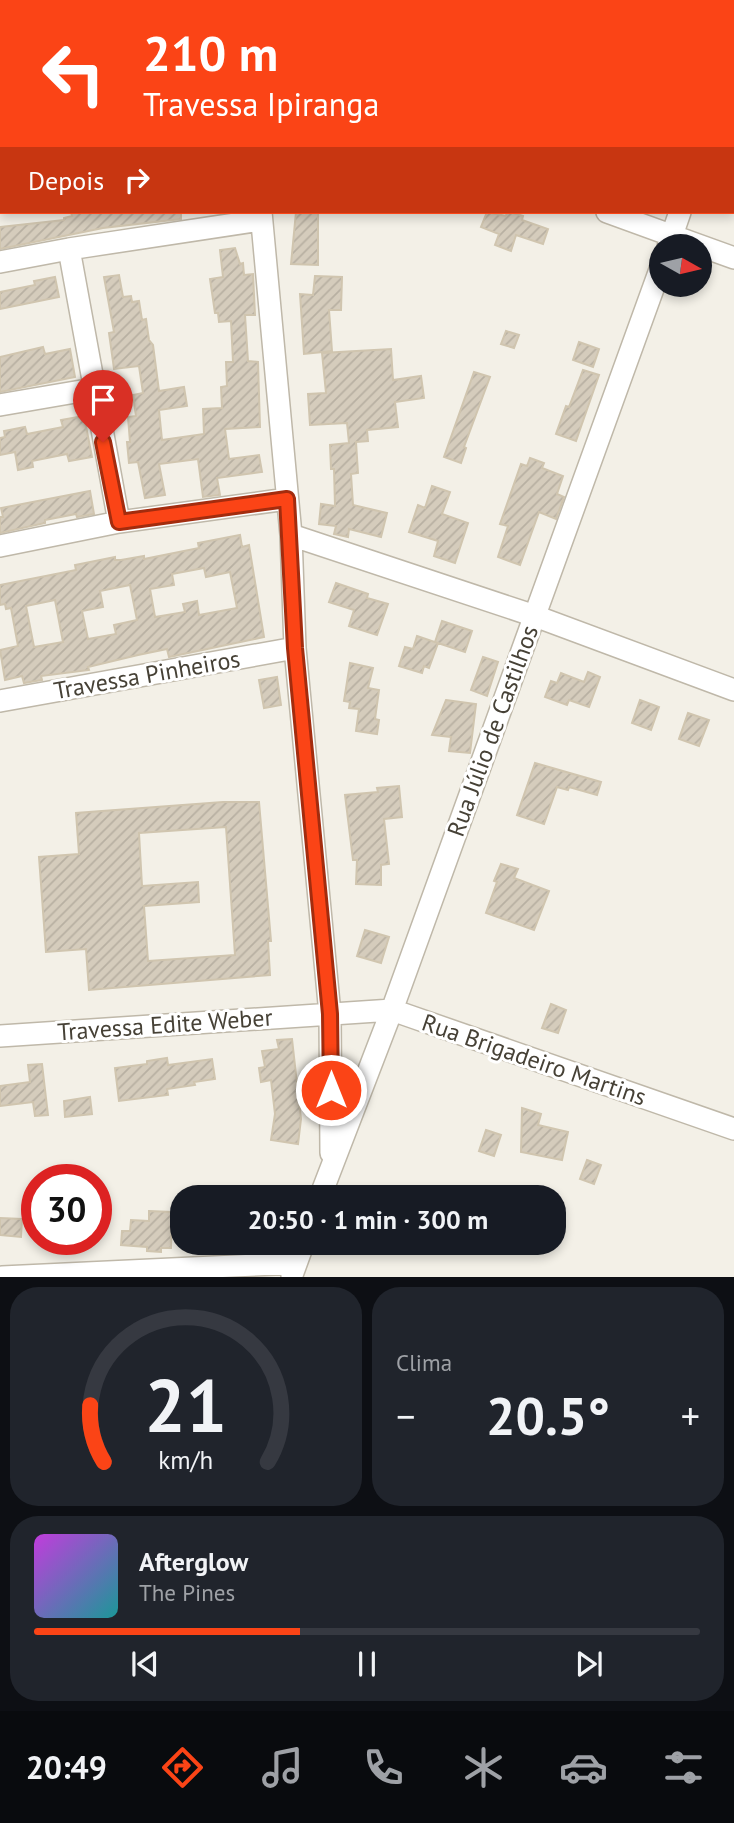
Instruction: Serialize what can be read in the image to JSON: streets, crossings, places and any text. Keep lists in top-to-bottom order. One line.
{"streets":{"street":["Travessa Pinheiros","Rua Júlio de Castilhos","Travessa Edite Weber","Rua Brigadeiro Martins"]},"crossings":[["Rua Júlio de Castilhos","Rua Brigadeiro Martins"],["Travessa Edite Weber","Rua Brigadeiro Martins"]],"north":"right","page":{"turn":["210 m","Travessa Ipiranga"],"then":"Depois","limit":"30","trip":"20:50 · 1 min · 300 m","tile":"Clima","heat":["−","20.5°","+"],"song":["Afterglow","The Pines"],"tabs":"20:49","gauge":["21","km/h"]}}
